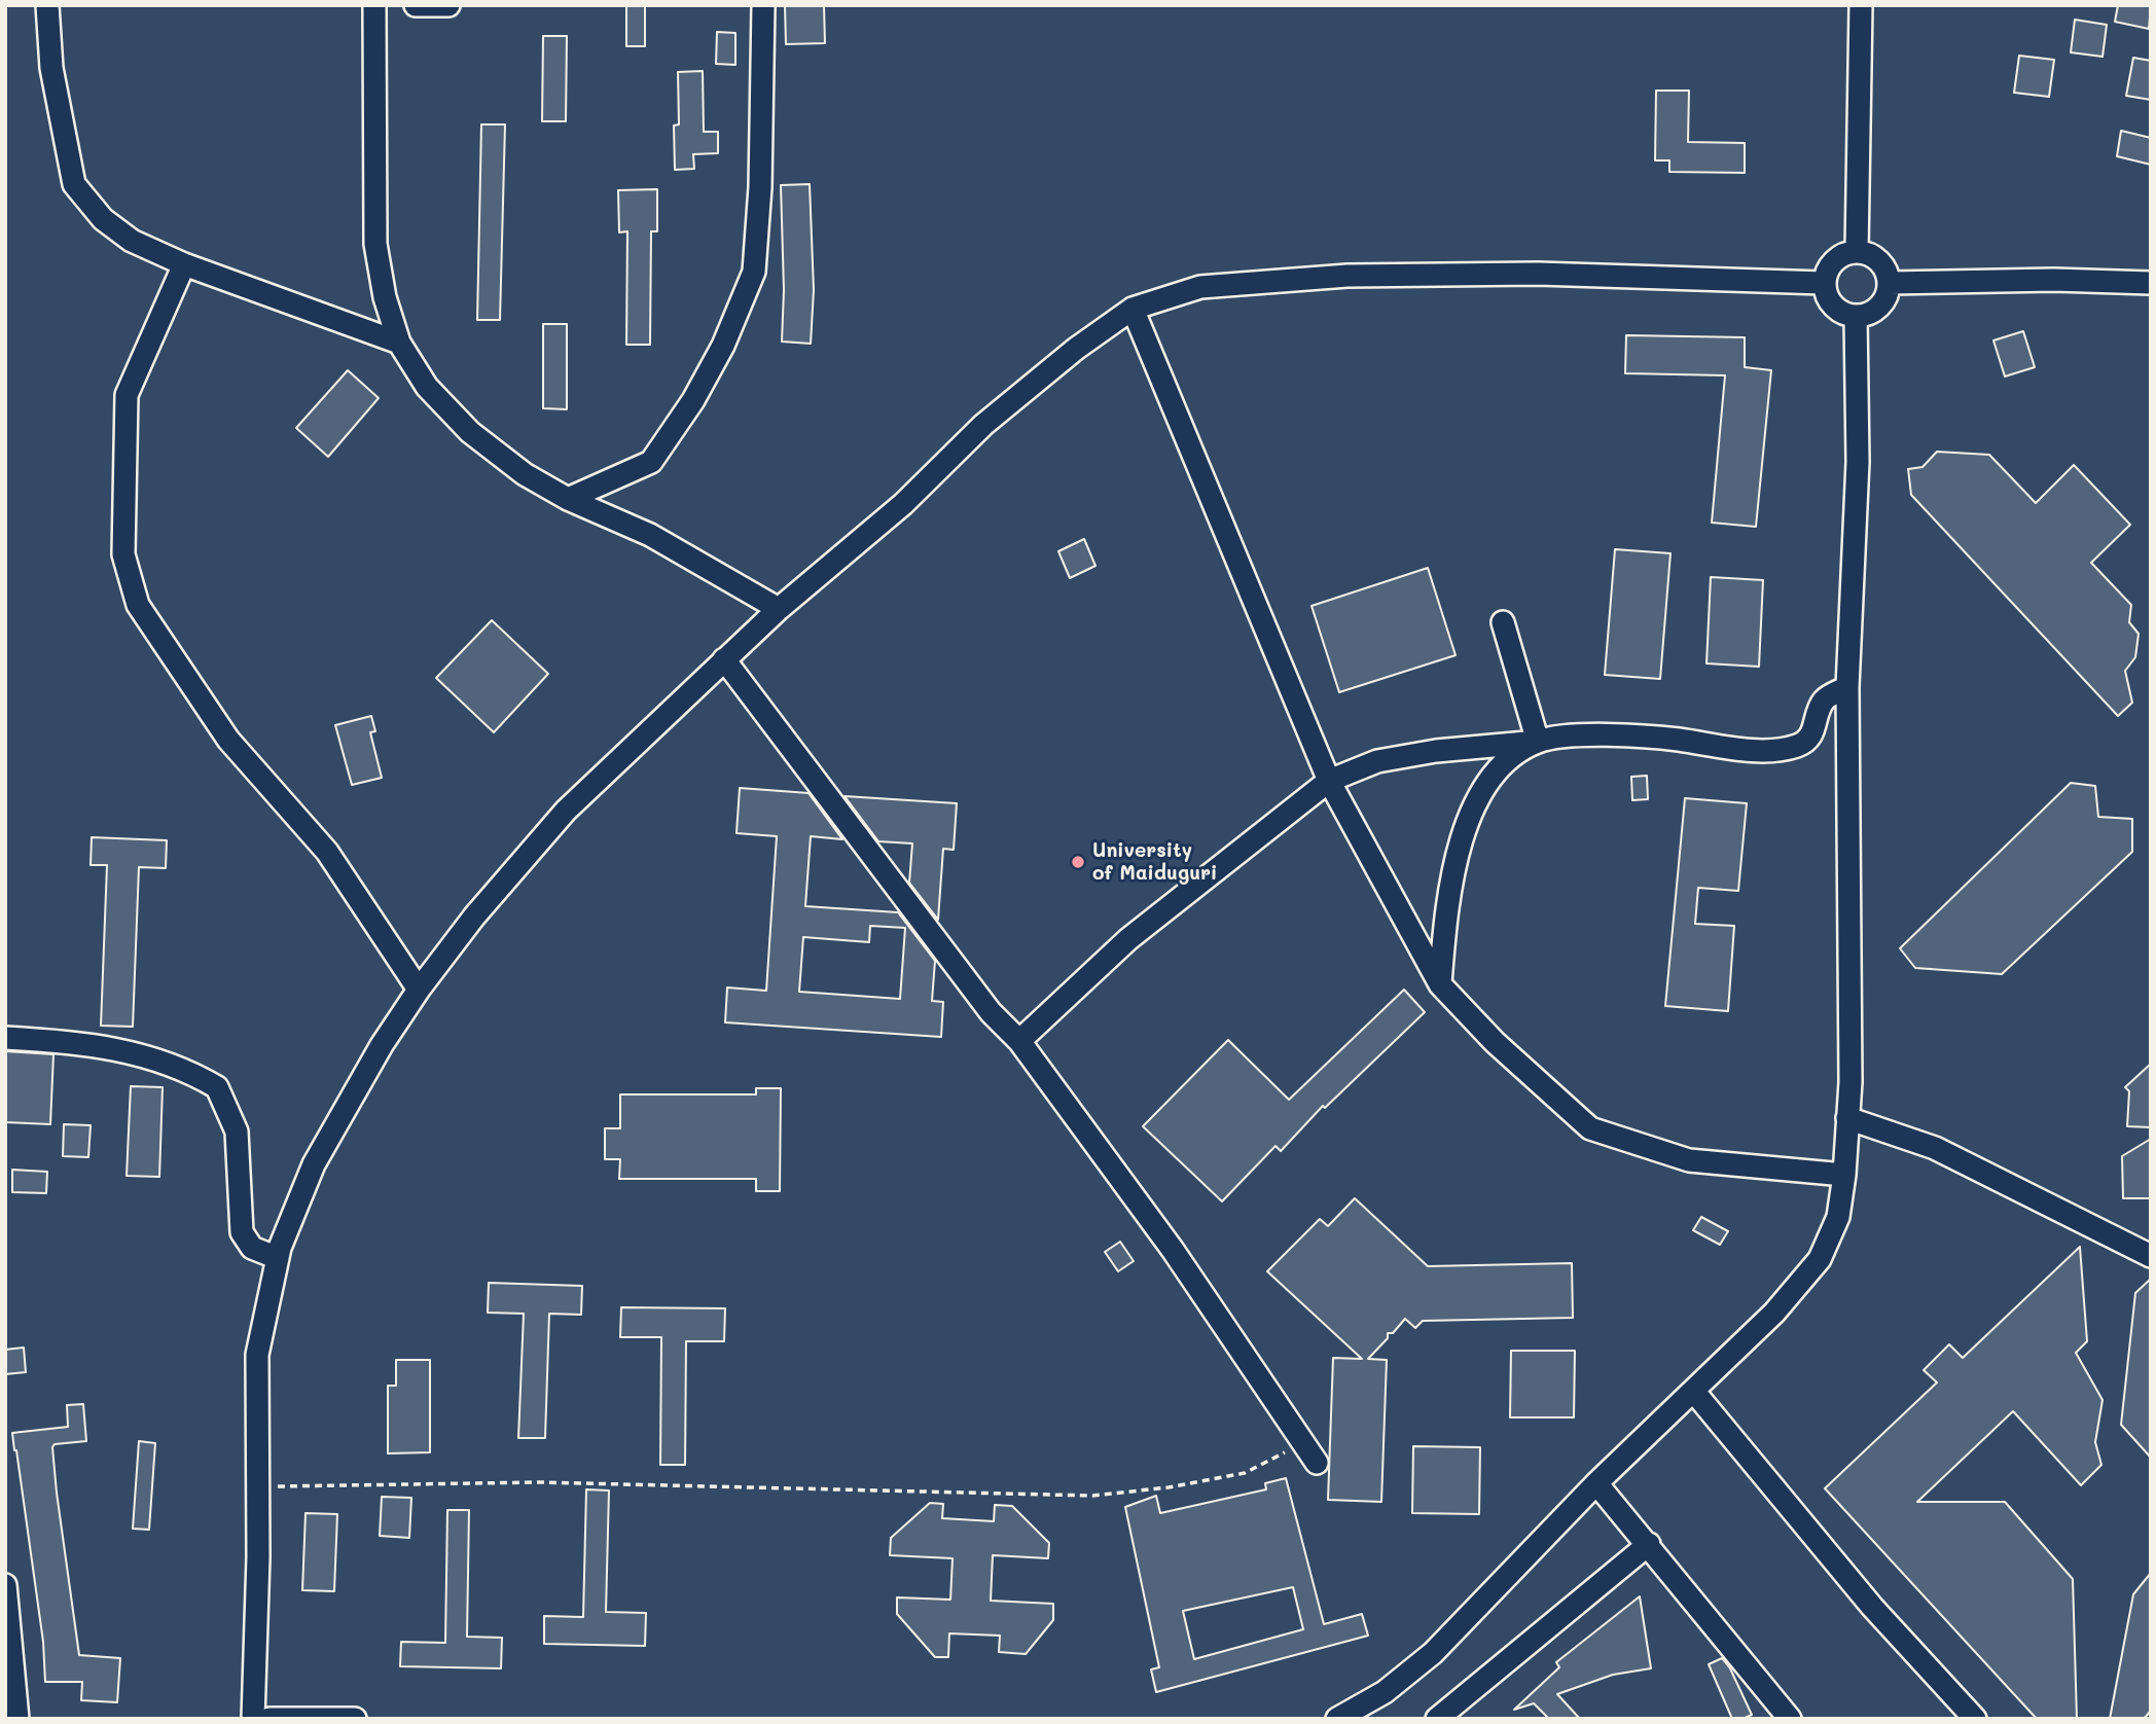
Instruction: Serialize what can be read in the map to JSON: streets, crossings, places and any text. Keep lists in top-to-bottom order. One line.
{"places":["University of Maiduguri"]}
